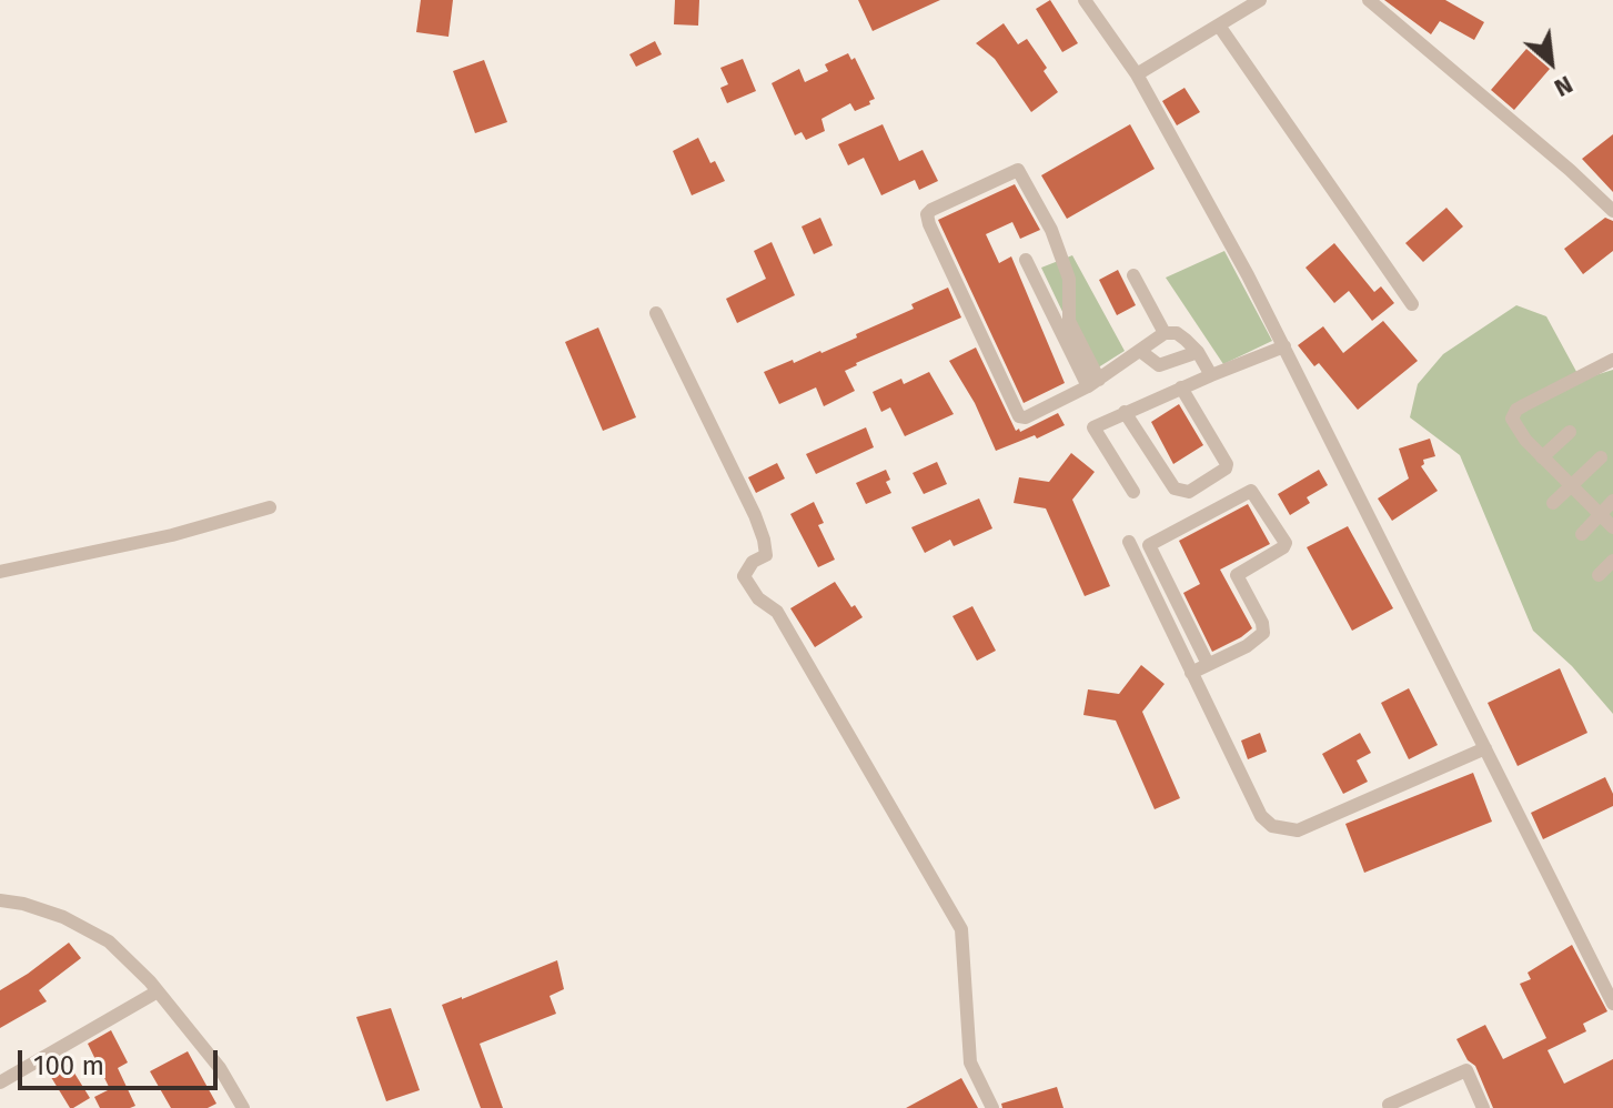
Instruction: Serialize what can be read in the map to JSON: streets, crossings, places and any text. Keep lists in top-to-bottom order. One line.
{"scale_bar":"100 m","north":"bottom right"}
